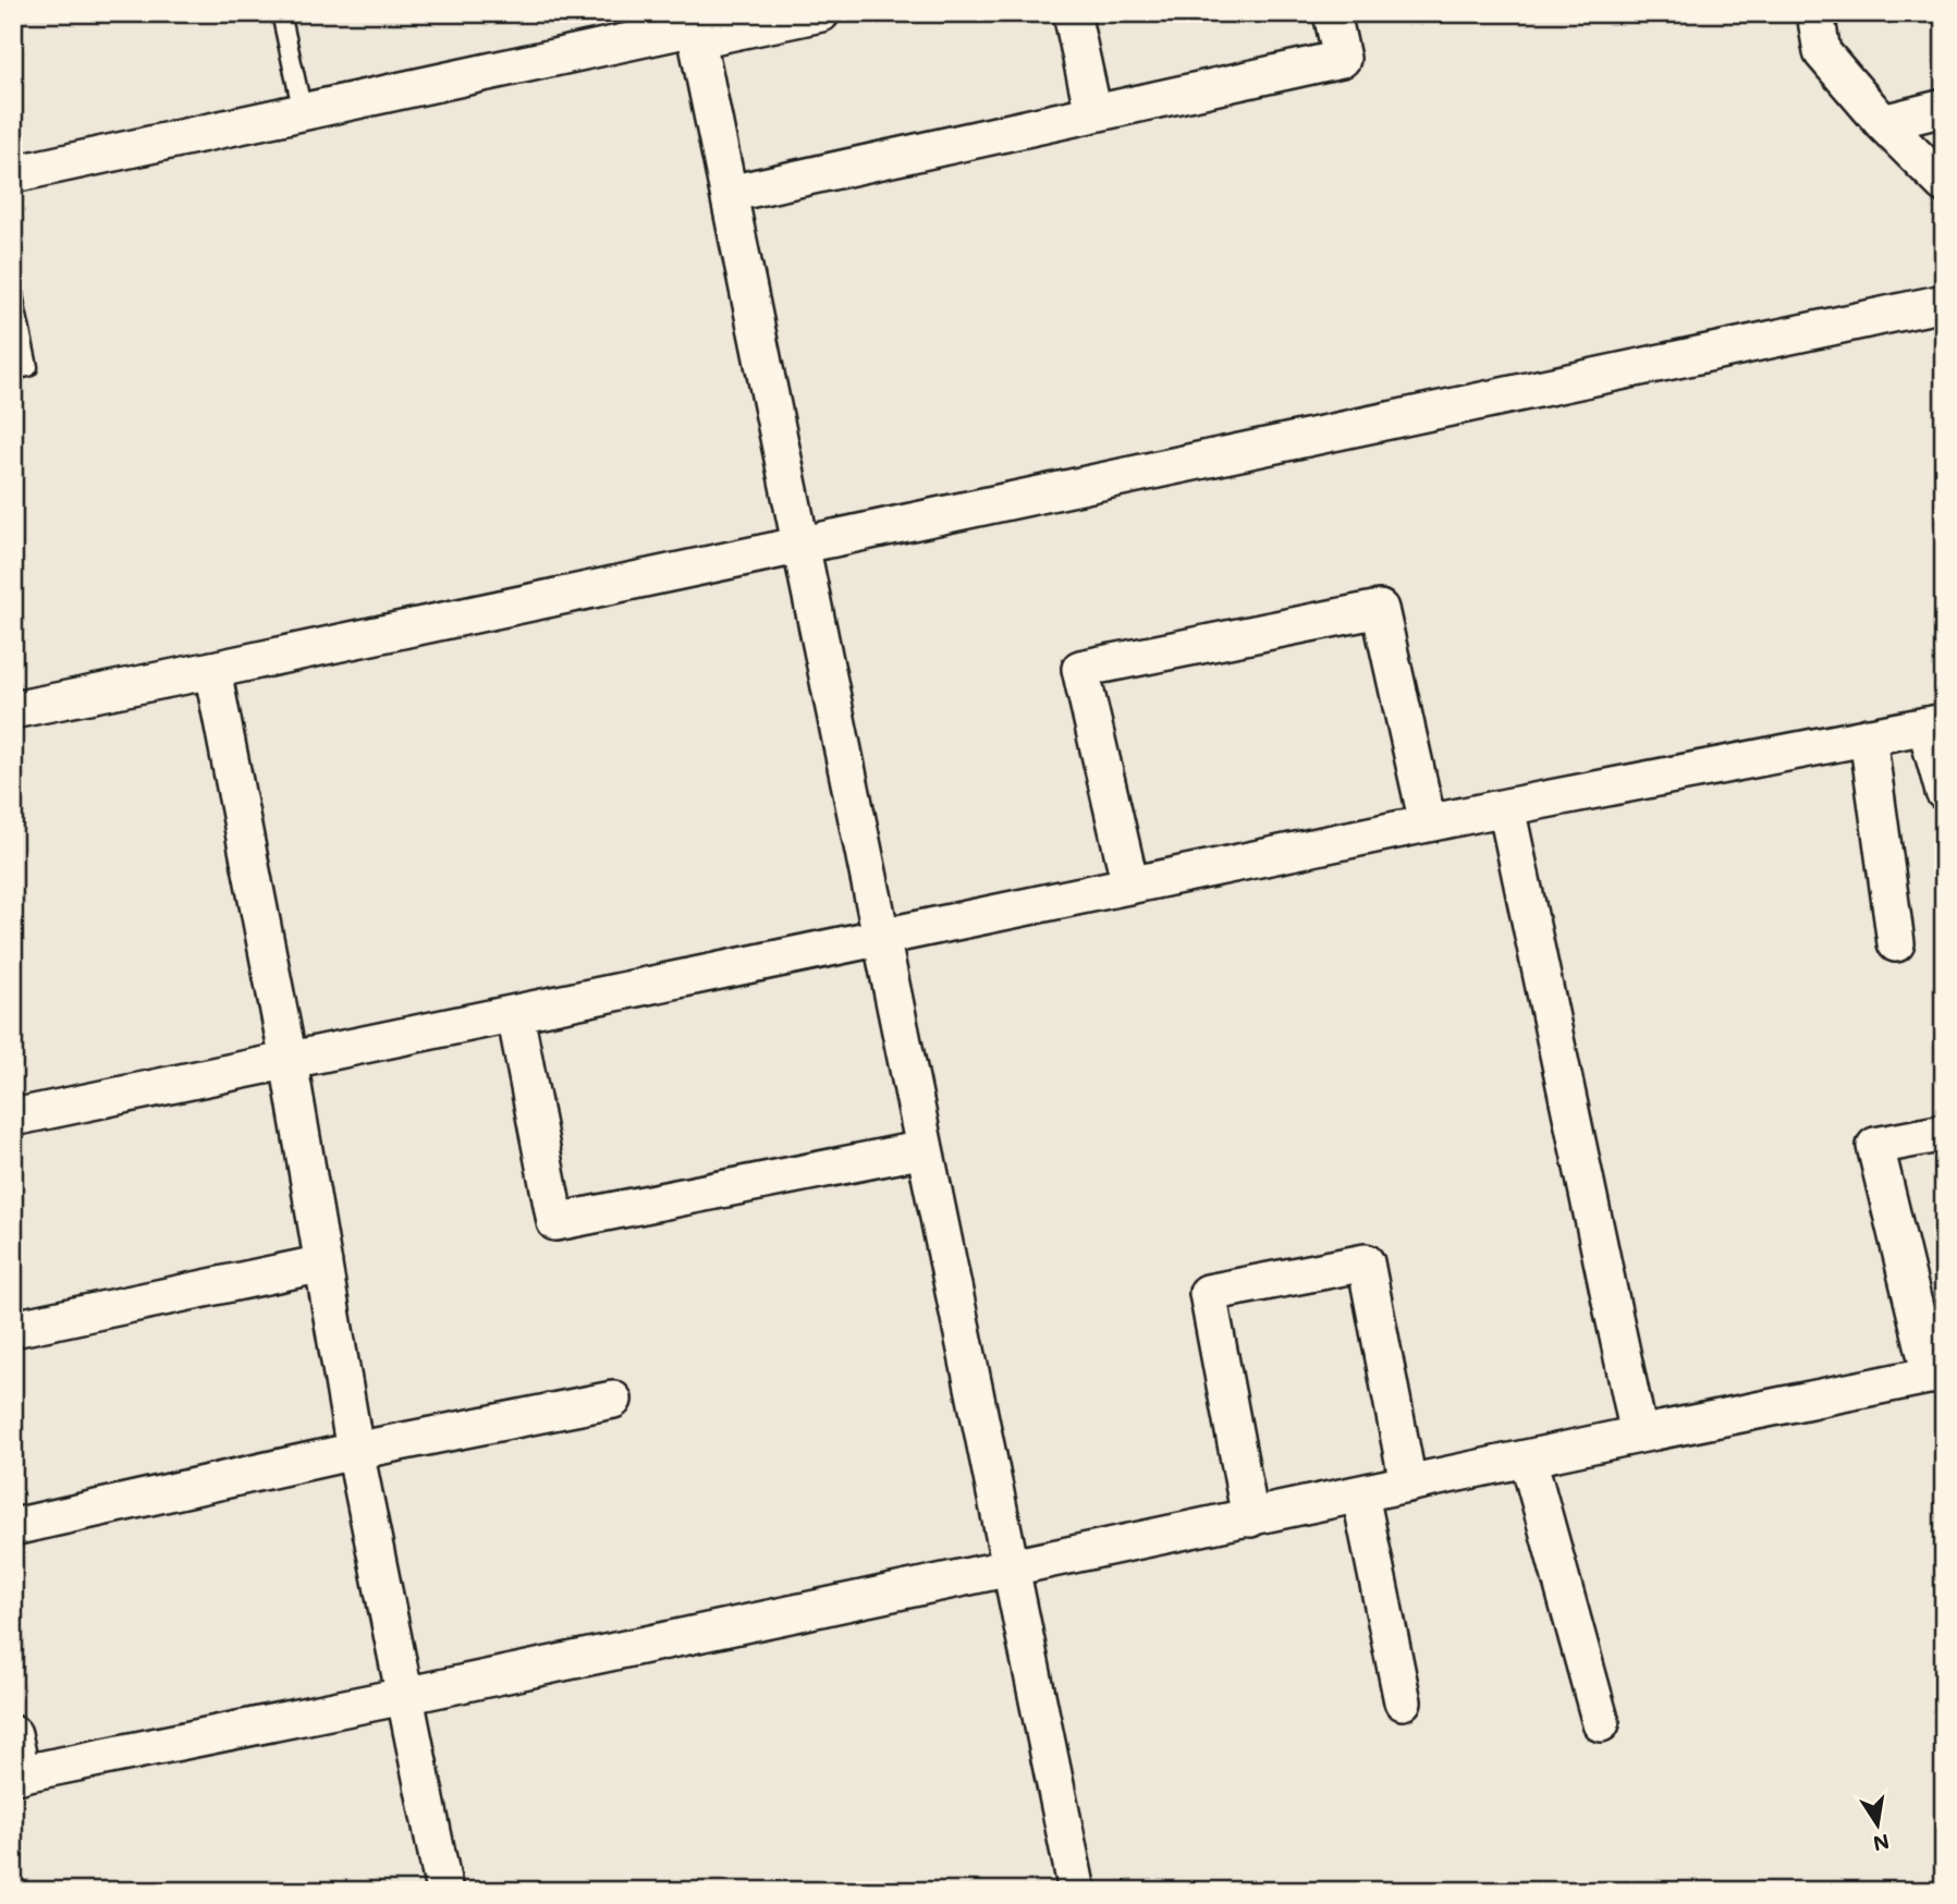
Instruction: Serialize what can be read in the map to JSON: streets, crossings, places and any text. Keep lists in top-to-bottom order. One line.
{"north":"bottom"}
